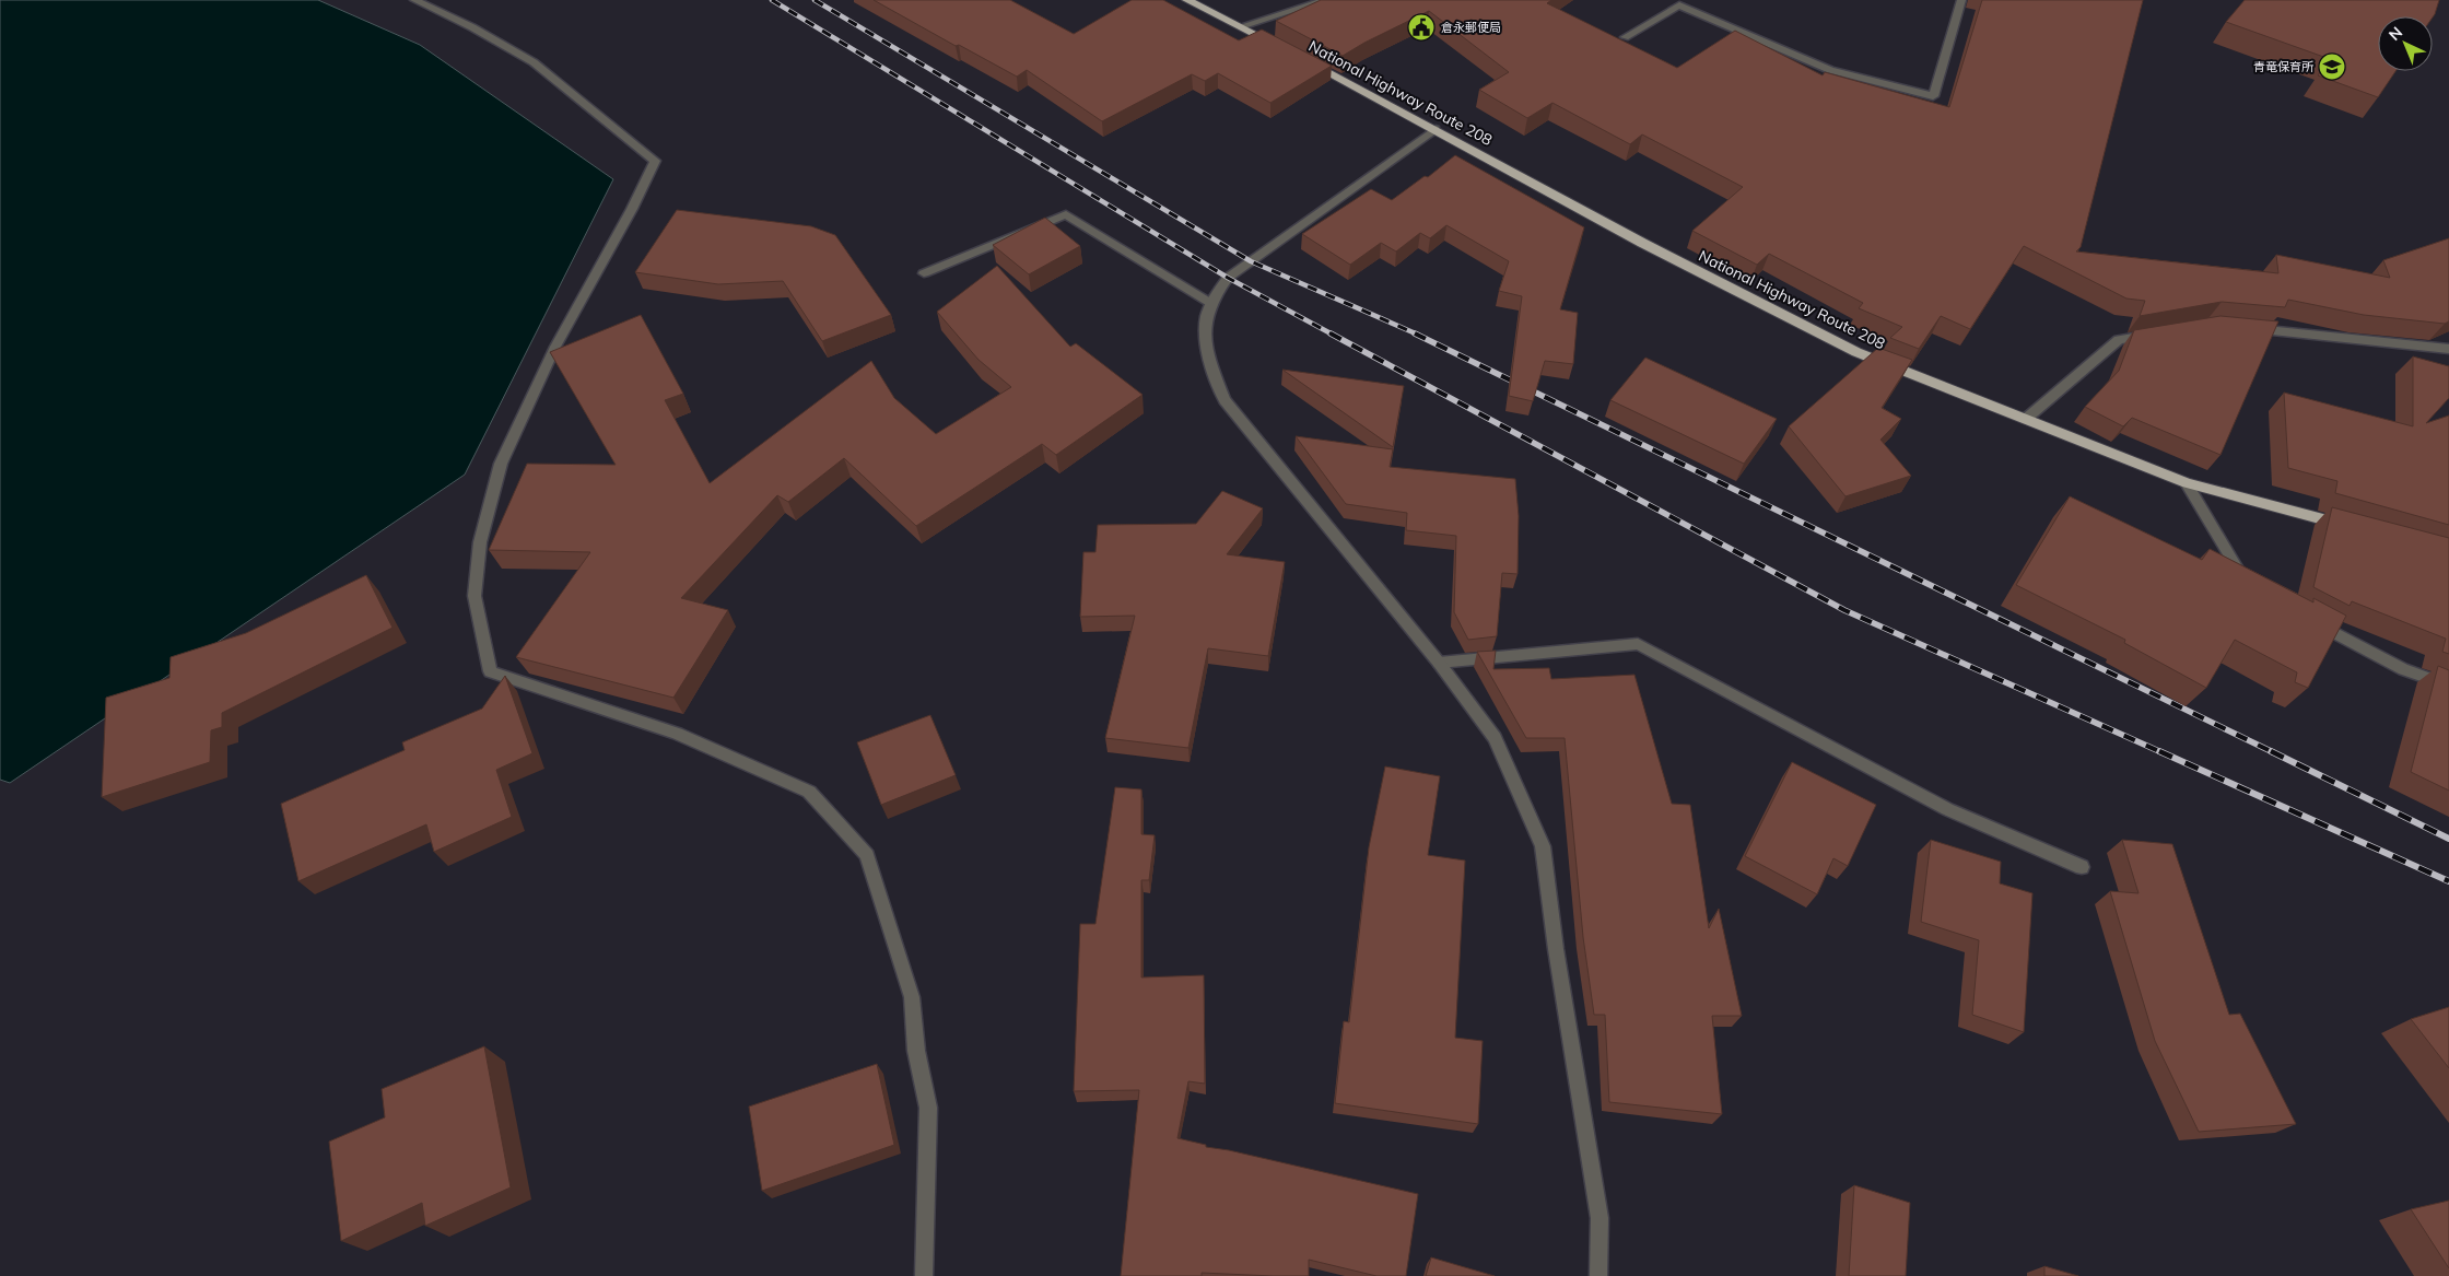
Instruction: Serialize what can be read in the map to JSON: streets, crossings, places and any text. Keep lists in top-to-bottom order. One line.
{"streets":{"highway":["National Highway Route 208"]},"places":{"public building":["倉永郵便局"],"school or university":["青竜保育所"]},"north":"top left"}
